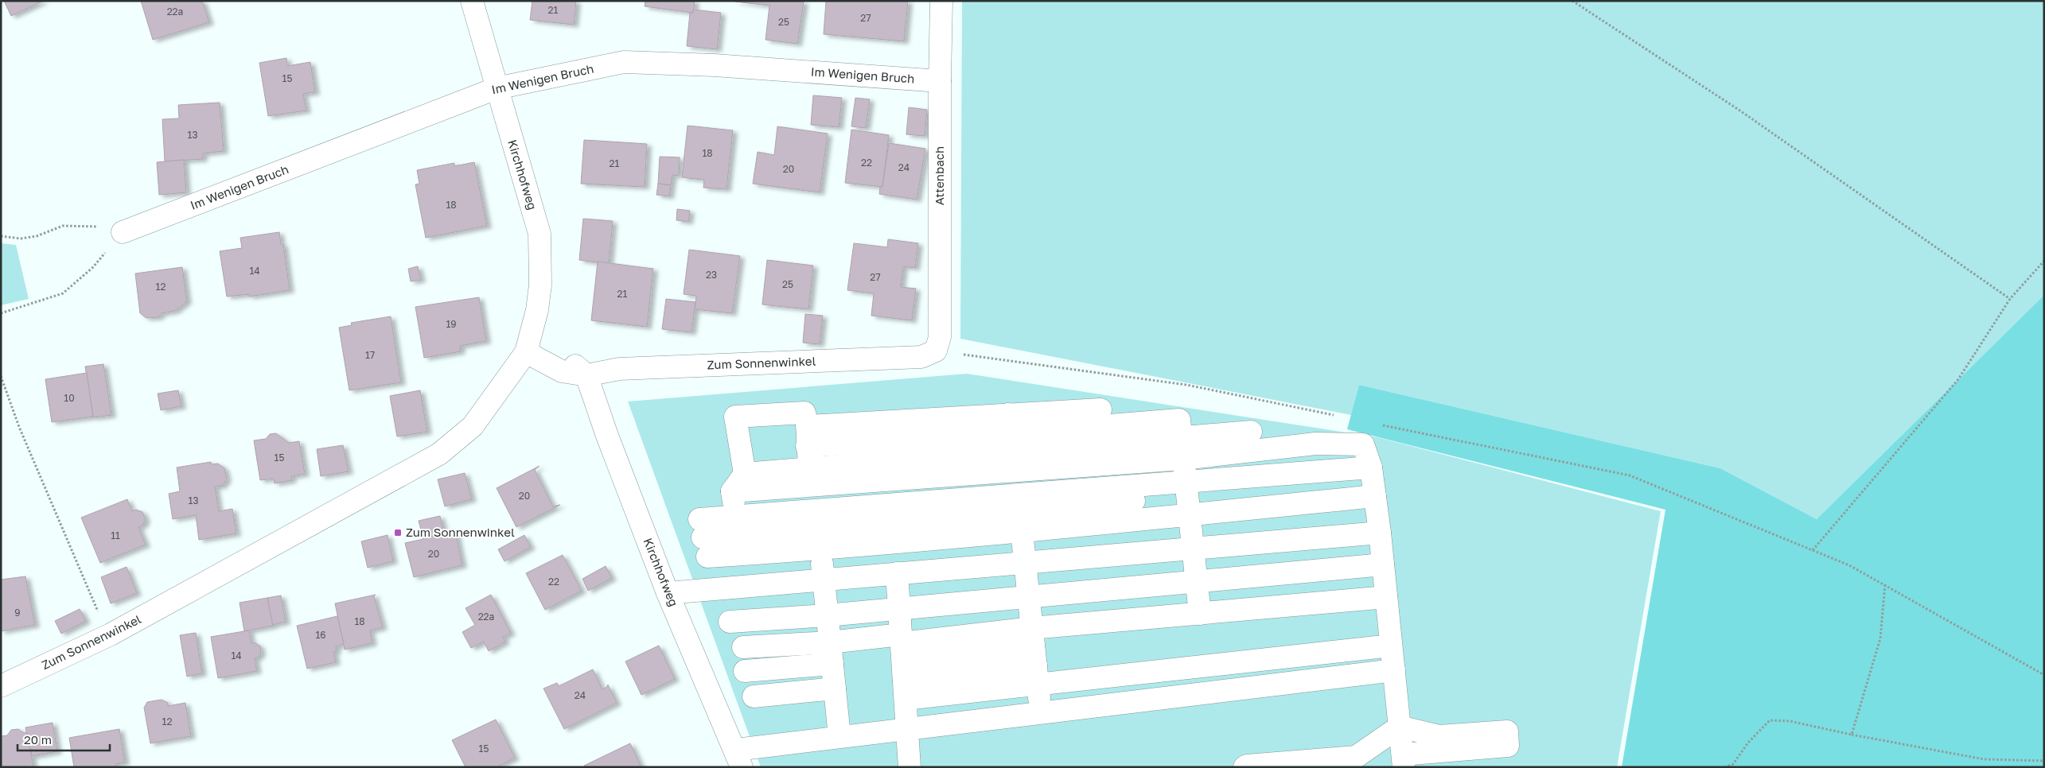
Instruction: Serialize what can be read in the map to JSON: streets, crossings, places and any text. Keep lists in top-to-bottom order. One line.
{"streets":{"street":["Im Wenigen Bruch","Kirchhofweg","Attenbach","Zum Sonnenwinkel"]},"crossings":[["Im Wenigen Bruch","Kirchhofweg"],["Im Wenigen Bruch","Attenbach"],["Kirchhofweg","Zum Sonnenwinkel"],["Attenbach","Zum Sonnenwinkel"]],"places":{"transit":["Zum Sonnenwinkel"]},"house_numbers":["21","22a","27","25","15","13","18","22","21","24","20","18","14","23","27","25","12","21","19","17","10","15","20","13","11","20","22","9","22a","18","16","14","24","12","15"],"scale_bar":"20 m"}
